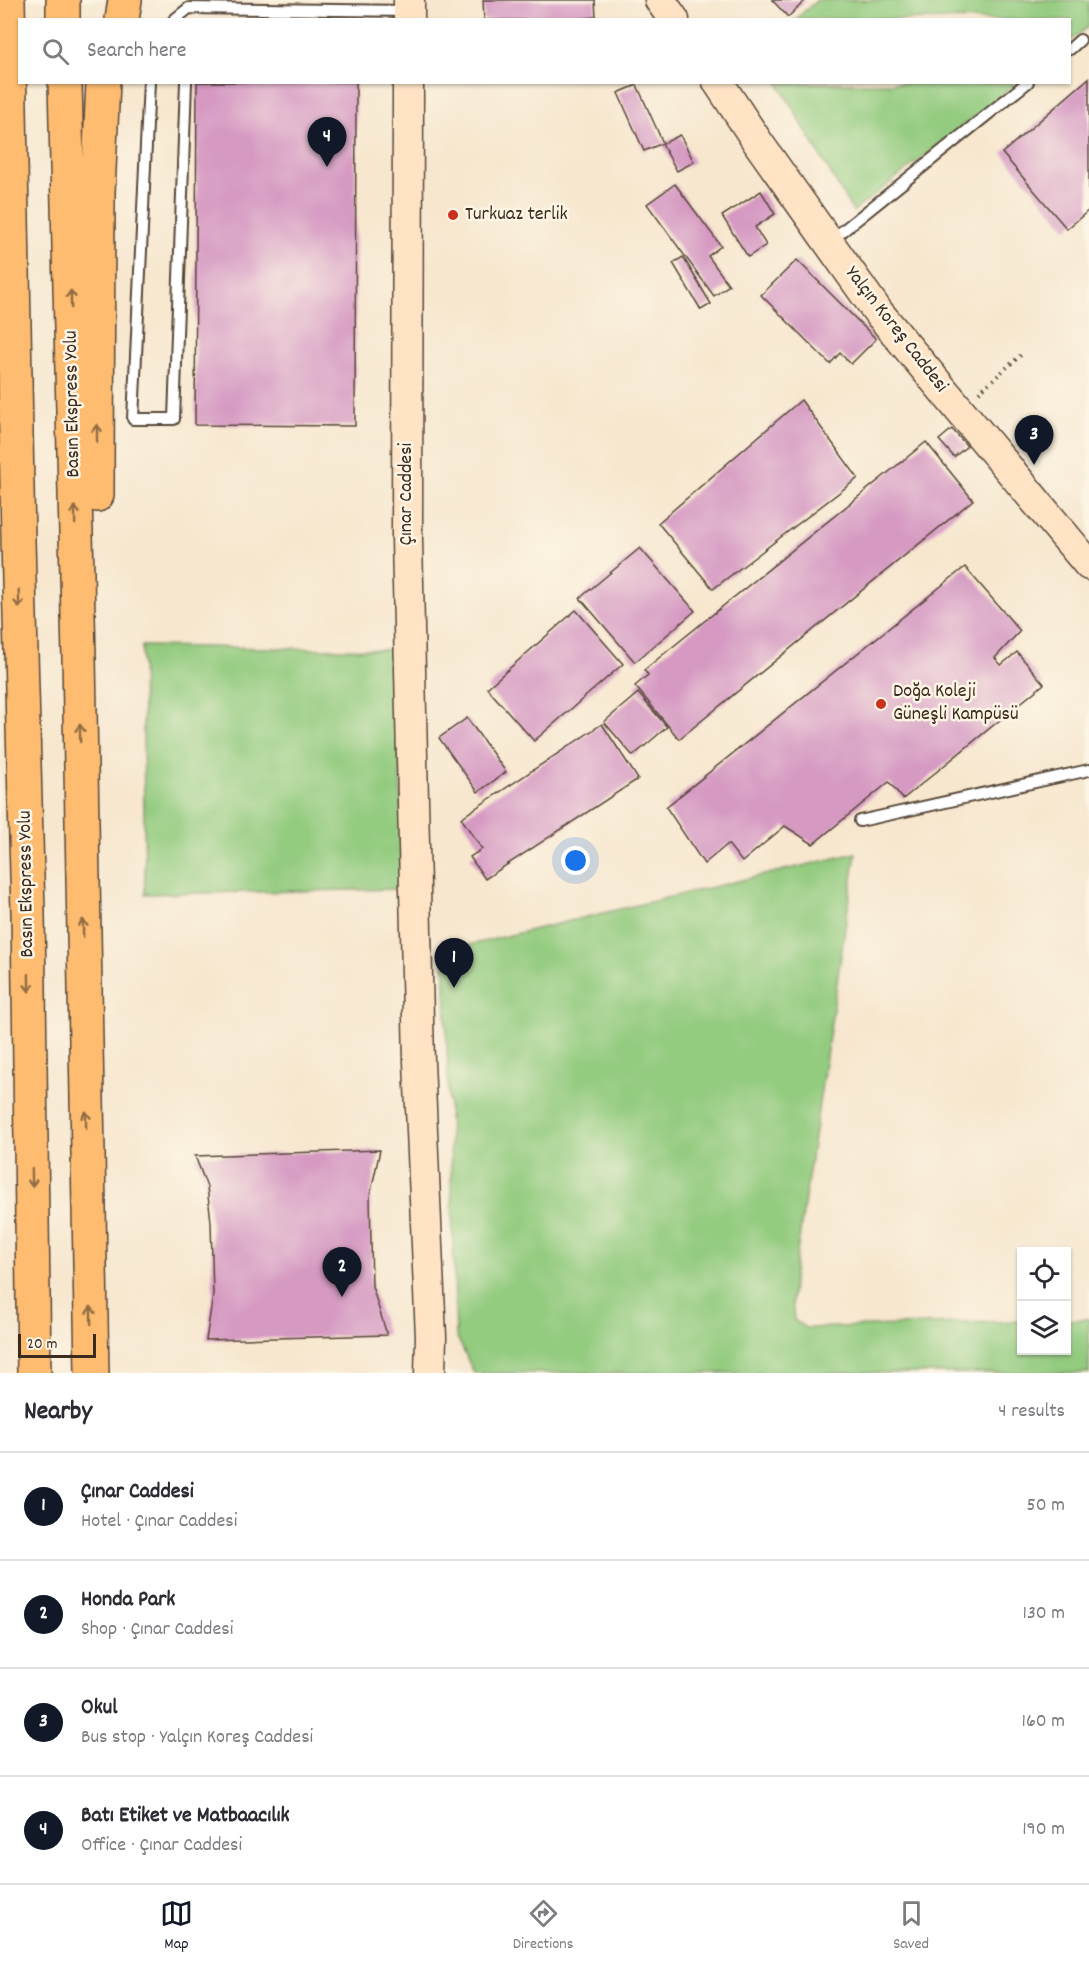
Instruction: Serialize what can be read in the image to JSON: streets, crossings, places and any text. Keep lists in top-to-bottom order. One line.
{"streets":{"highway":["Basın Ekspress Yolu"],"main road":["Yalçın Koreş Caddesi","Çınar Caddesi"]},"places":["Turkuaz terlik","Doğa Koleji Güneşli Kampüsü"],"scale_bar":"20 m","page":{"search":"Search here","pins":["4","3","1","2"],"scale":"20 m","heading":["Nearby","4 results"],"list":[{"mark":"1","name":"Çınar Caddesi","note":"Hotel · Çınar Caddesi","value":"50 m"},{"mark":"2","name":"Honda Park","note":"Shop · Çınar Caddesi","value":"130 m"},{"mark":"3","name":"Okul","note":"Bus stop · Yalçın Koreş Caddesi","value":"160 m"},{"mark":"4","name":"Batı Etiket ve Matbaacılık","note":"Office · Çınar Caddesi","value":"190 m"}],"nav":["Map","Directions","Saved"]}}
